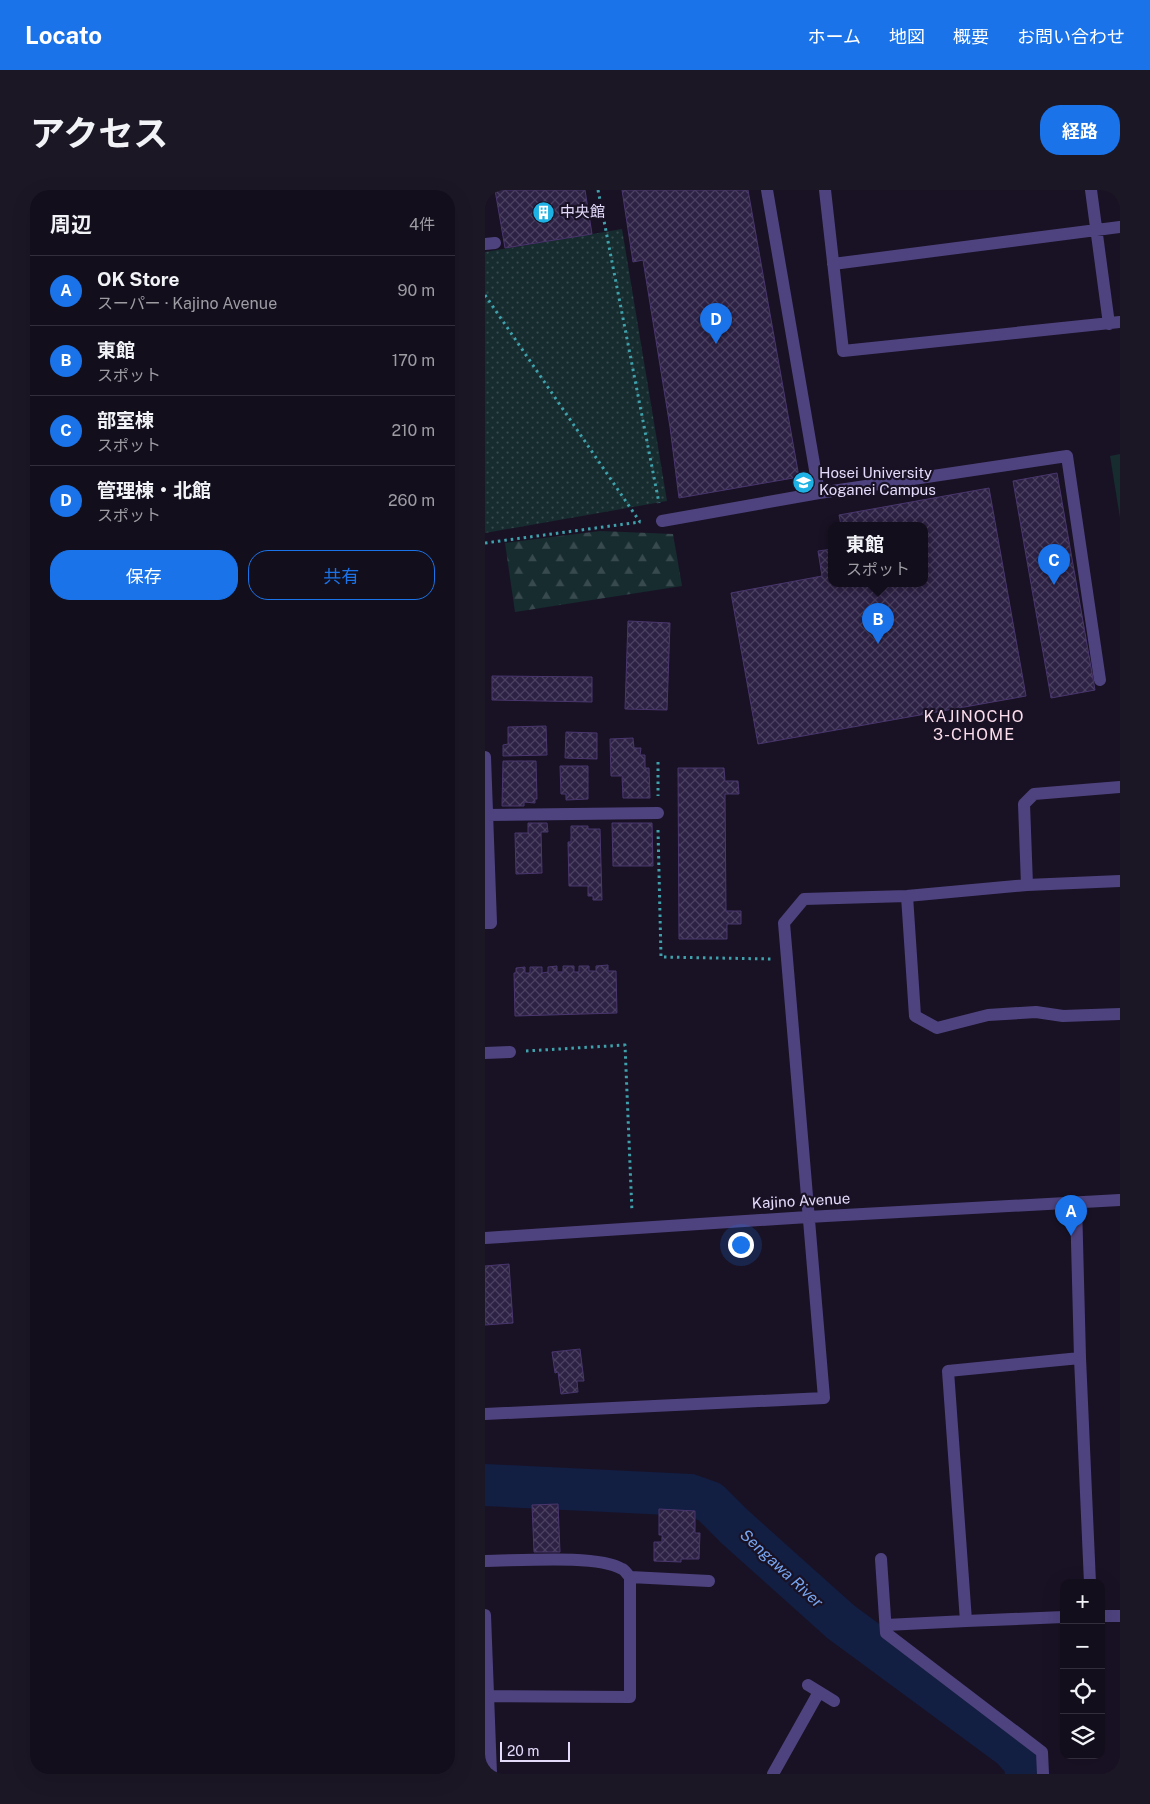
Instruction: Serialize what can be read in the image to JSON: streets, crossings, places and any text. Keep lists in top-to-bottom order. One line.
{"streets":{"street":["Kajino Avenue"]},"districts":["KAJINOCHO 3-CHOME"],"water":["Sengawa River"],"places":{"building":["中央館"],"school or university":["Hosei University Koganei Campus"]},"scale_bar":"20 m","page":{"header":"Locato","nav":["ホーム","地図","概要","お問い合わせ"],"title":"アクセス","buttons":["経路",["保存","共有"]],"heading":["周辺","4件"],"list":[{"mark":"A","name":"OK Store","note":"スーパー · Kajino Avenue","value":"90 m"},{"mark":"B","name":"東館","note":"スポット","value":"170 m"},{"mark":"C","name":"部室棟","note":"スポット","value":"210 m"},{"mark":"D","name":"管理棟・北館","note":"スポット","value":"260 m"}],"pins":["D","C","B","A"],"popup":["東館","スポット"],"map_buttons":["+","−"],"scale":"20 m"}}
